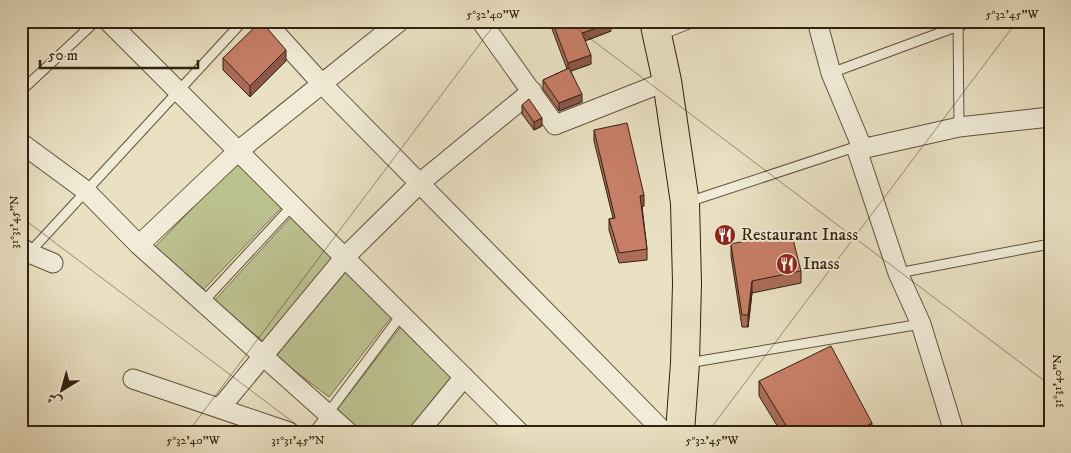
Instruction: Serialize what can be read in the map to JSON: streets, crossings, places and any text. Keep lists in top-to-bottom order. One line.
{"places":{"restaurant":["Restaurant Inass","Inass"]},"scale_bar":"50 m","north":"bottom left","coordinates":["5°32'40\"W","5°32'45\"W","31°31'45\"N","31°31'40\"N"]}
